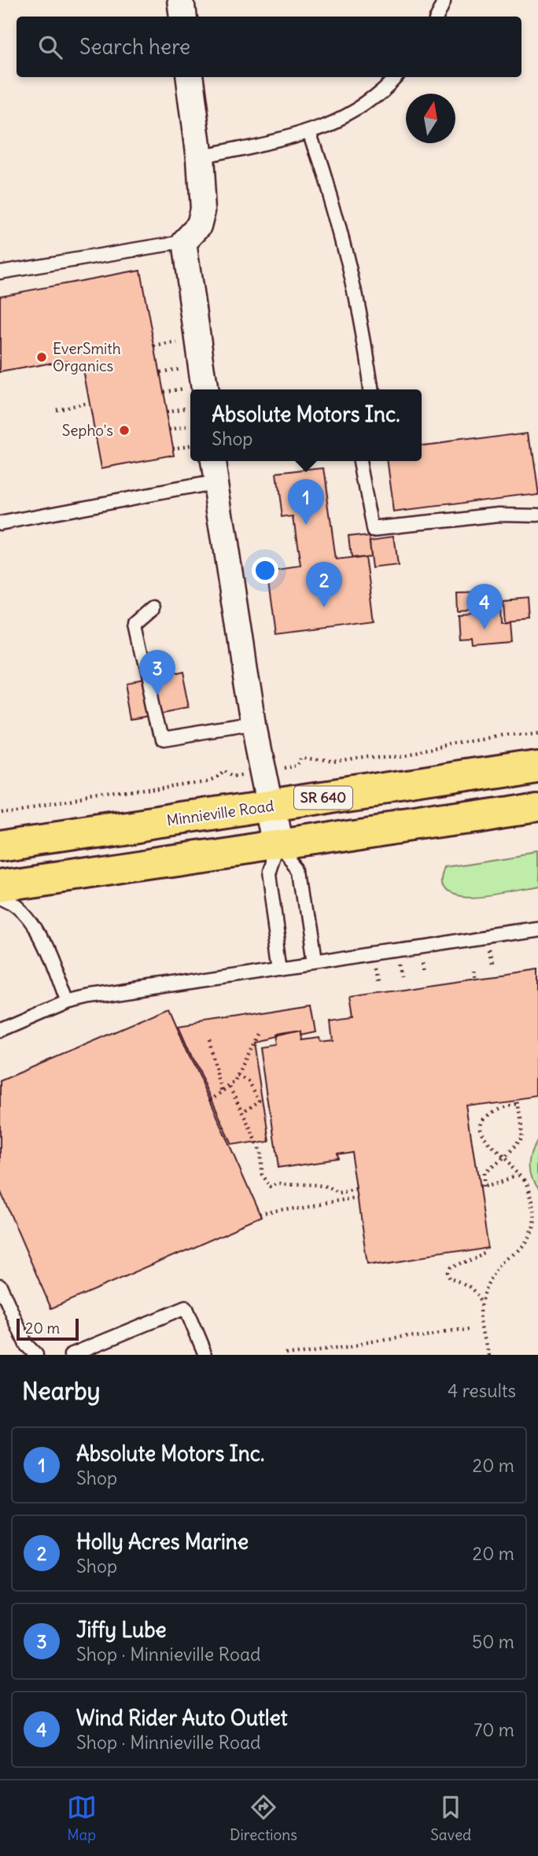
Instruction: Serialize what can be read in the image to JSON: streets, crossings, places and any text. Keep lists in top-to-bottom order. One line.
{"streets":{"main road":["SR 640","Minnieville Road"]},"places":["EverSmith Organics","Sepho's"],"scale_bar":"20 m","north":"top","page":{"search":"Search here","popup":["Absolute Motors Inc.","Shop"],"pins":["1","2","4","3"],"scale":"20 m","heading":["Nearby","4 results"],"list":[{"mark":"1","name":"Absolute Motors Inc.","note":"Shop","value":"20 m"},{"mark":"2","name":"Holly Acres Marine","note":"Shop","value":"20 m"},{"mark":"3","name":"Jiffy Lube","note":"Shop · Minnieville Road","value":"50 m"},{"mark":"4","name":"Wind Rider Auto Outlet","note":"Shop · Minnieville Road","value":"70 m"}],"nav":["Map","Directions","Saved"]}}
